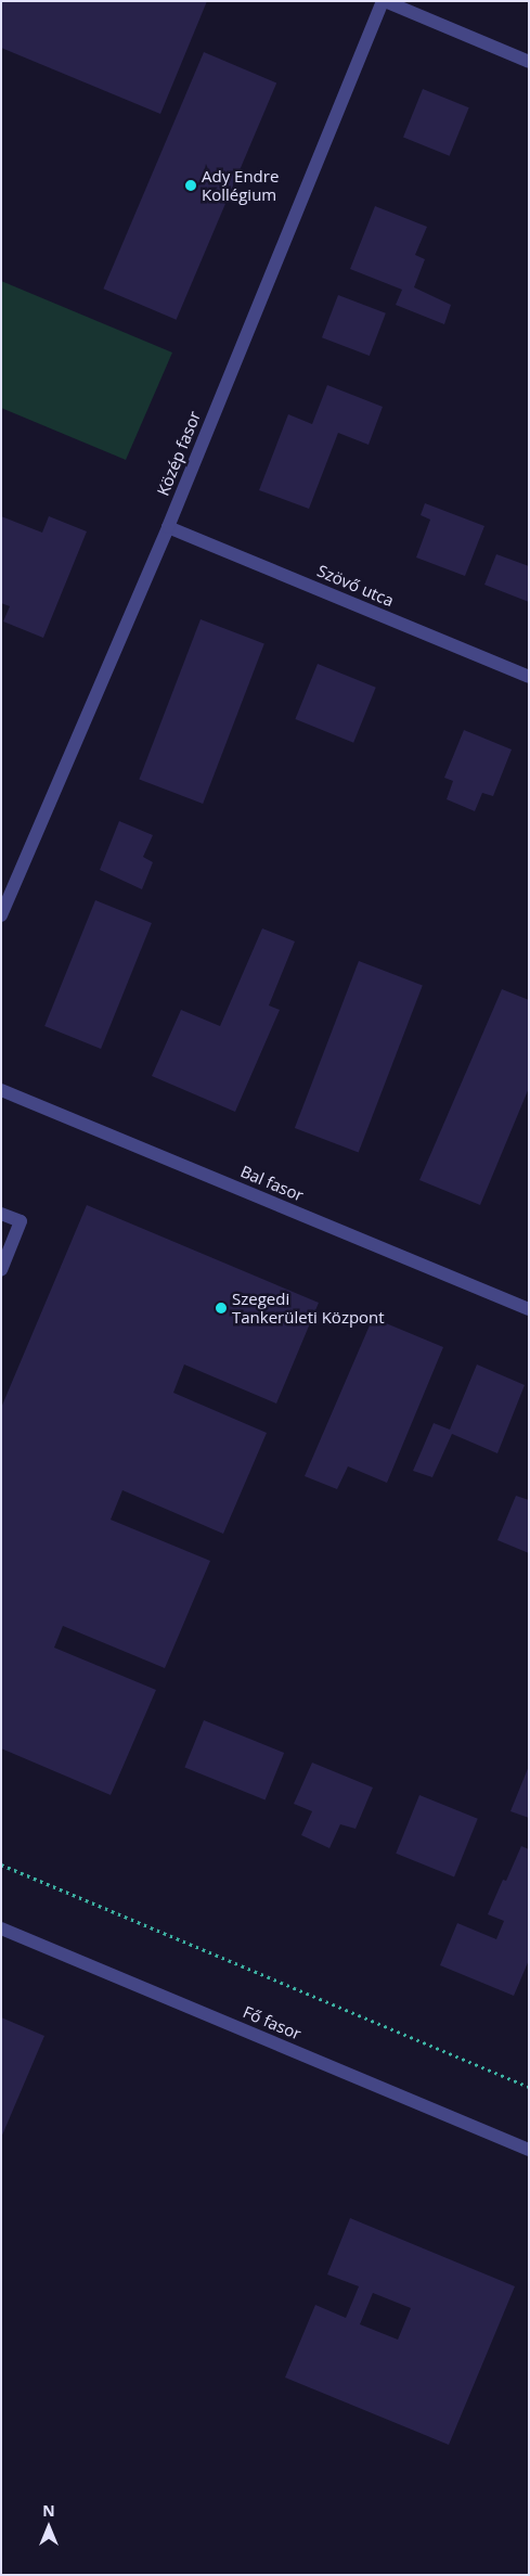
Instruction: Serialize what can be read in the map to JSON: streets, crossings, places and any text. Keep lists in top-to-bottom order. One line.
{"streets":{"street":["Közép fasor","Szövő utca","Bal fasor","Fő fasor"]},"crossings":[["Közép fasor","Szövő utca"]],"places":["Ady Endre Kollégium","Szegedi Tankerületi Központ"],"north":"top"}
